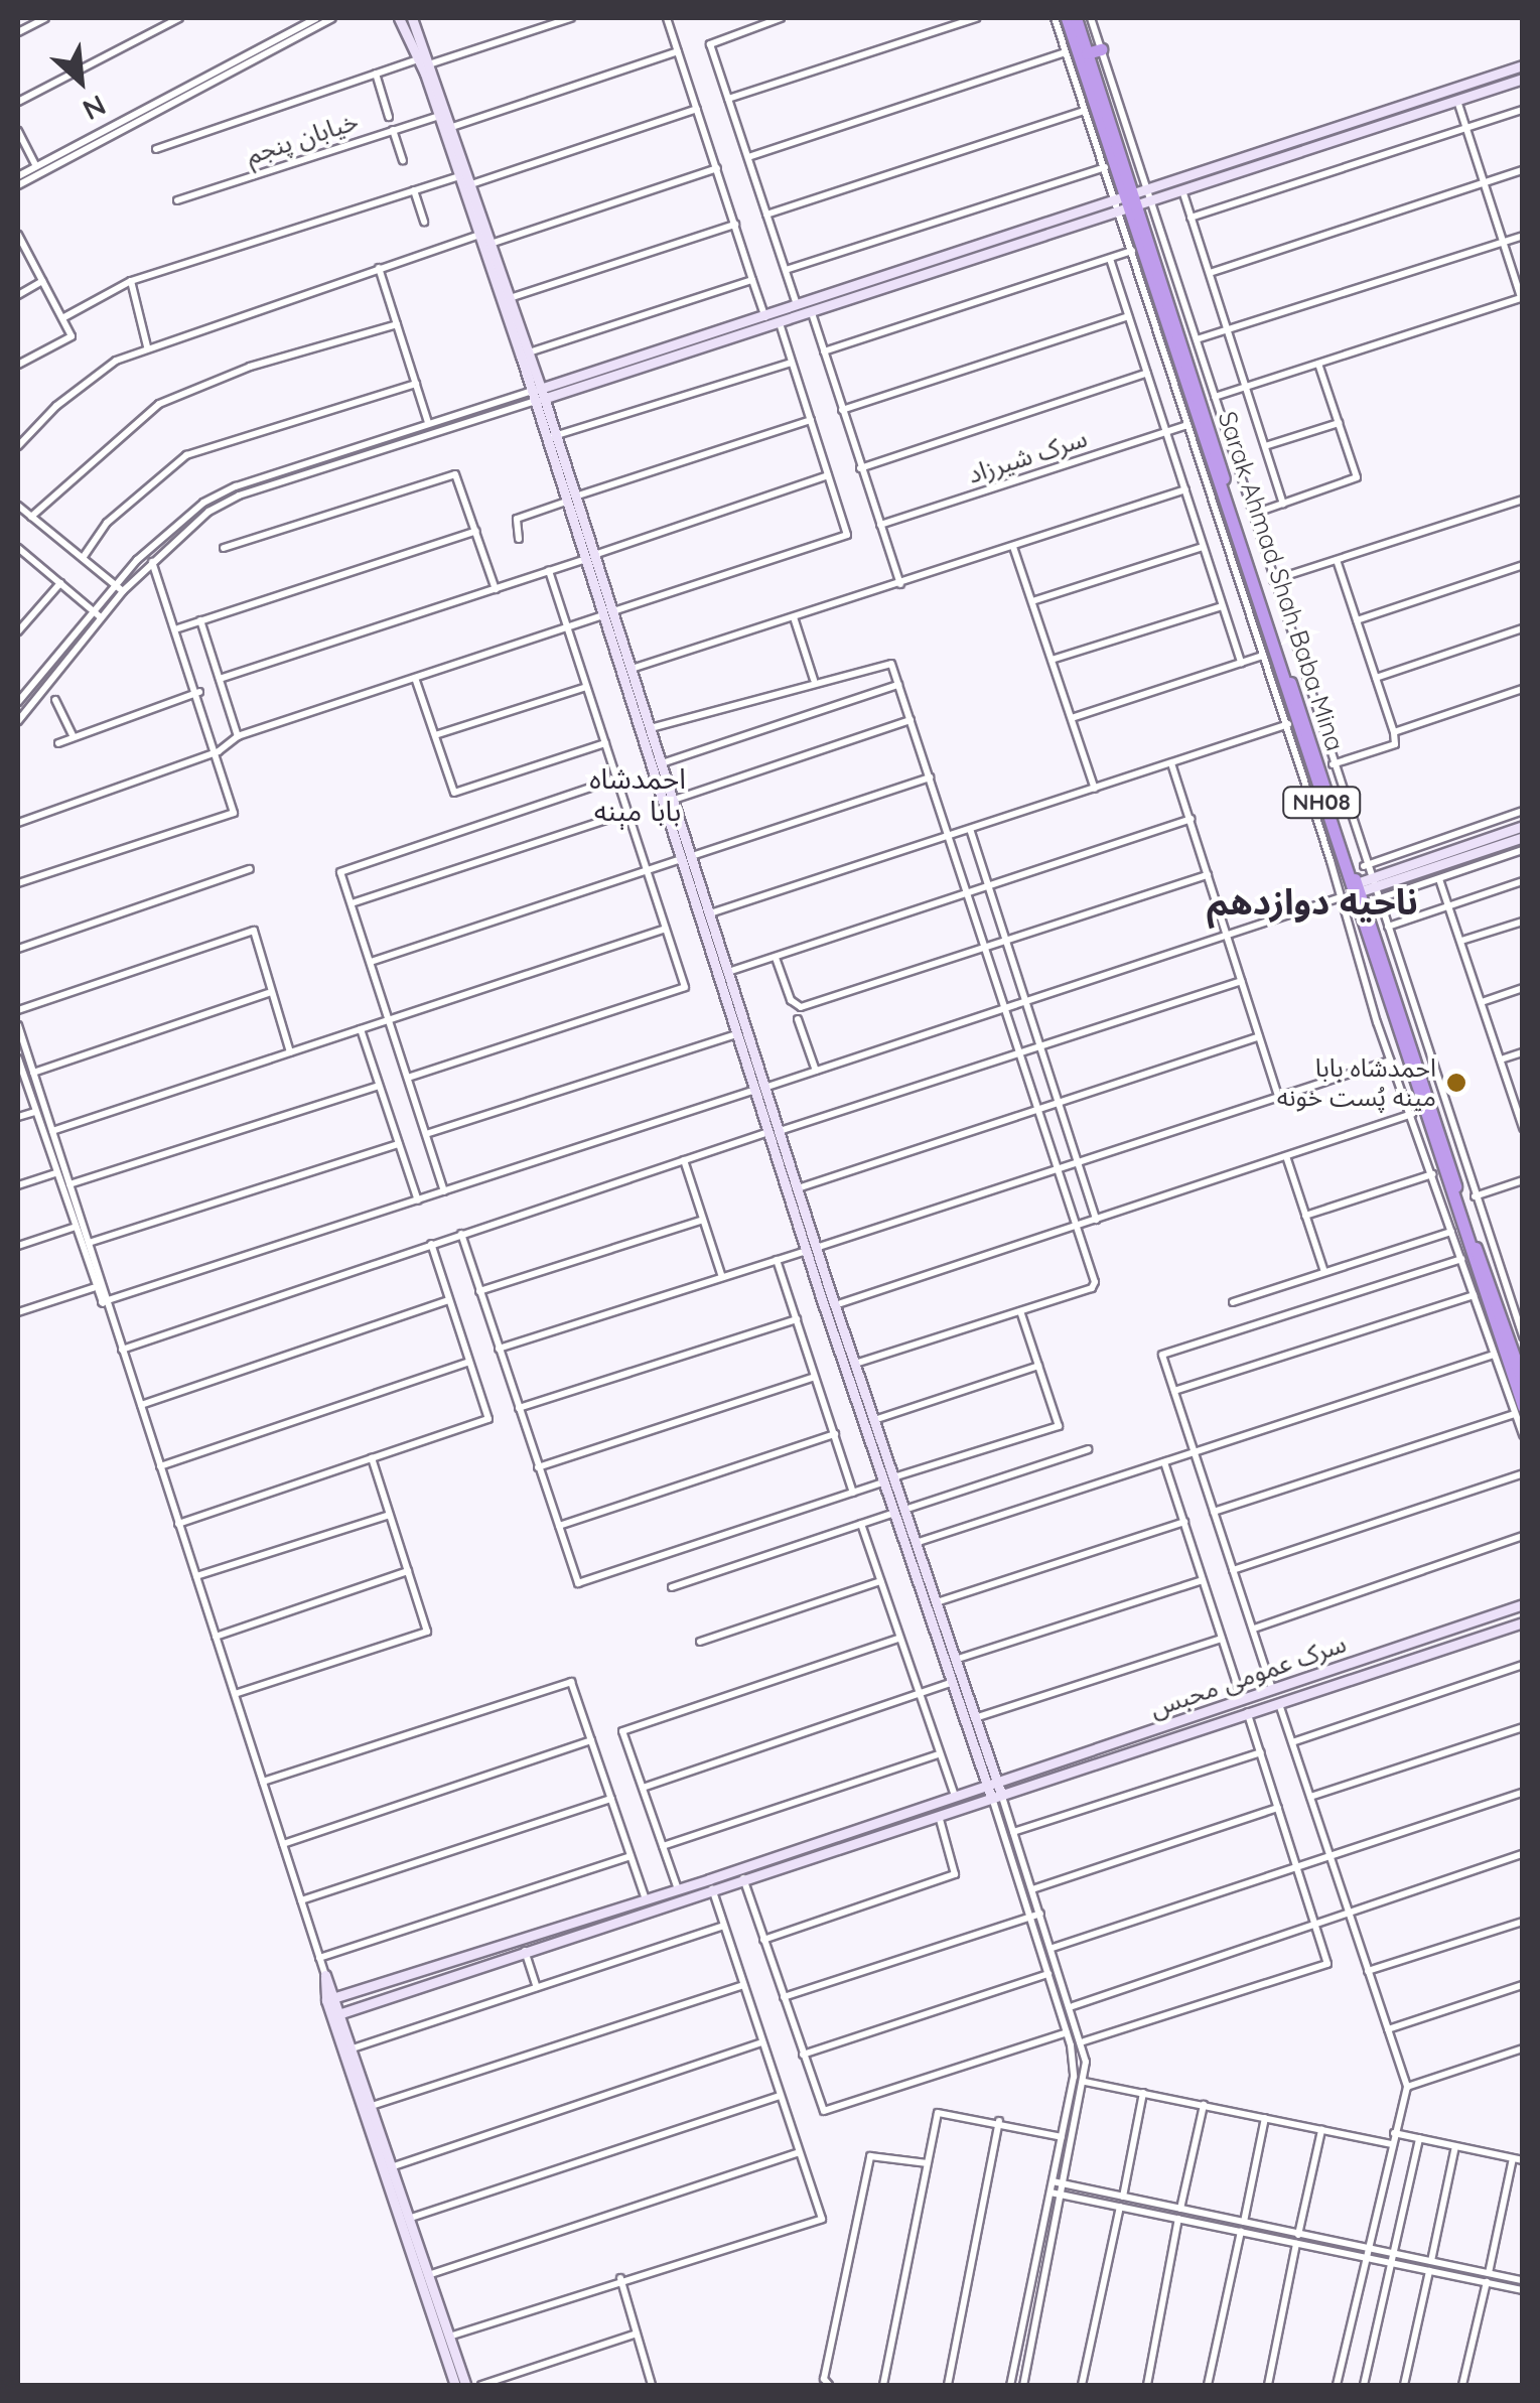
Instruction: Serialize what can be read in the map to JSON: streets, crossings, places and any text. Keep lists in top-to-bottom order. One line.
{"streets":{"highway":["Sarak Ahmad Shah Baba Mina","NH08"],"street":["خیابان پنجم","سرک شیرزاد","سرک عمومی محبس"]},"crossings":[["Sarak Ahmad Shah Baba Mina","NH08"]],"districts":["احمدشاه بابا مېنه","ناحیه دوازدهم"],"places":["احمدشاه بابا مینه پُست خونه"],"north":"bottom right"}
